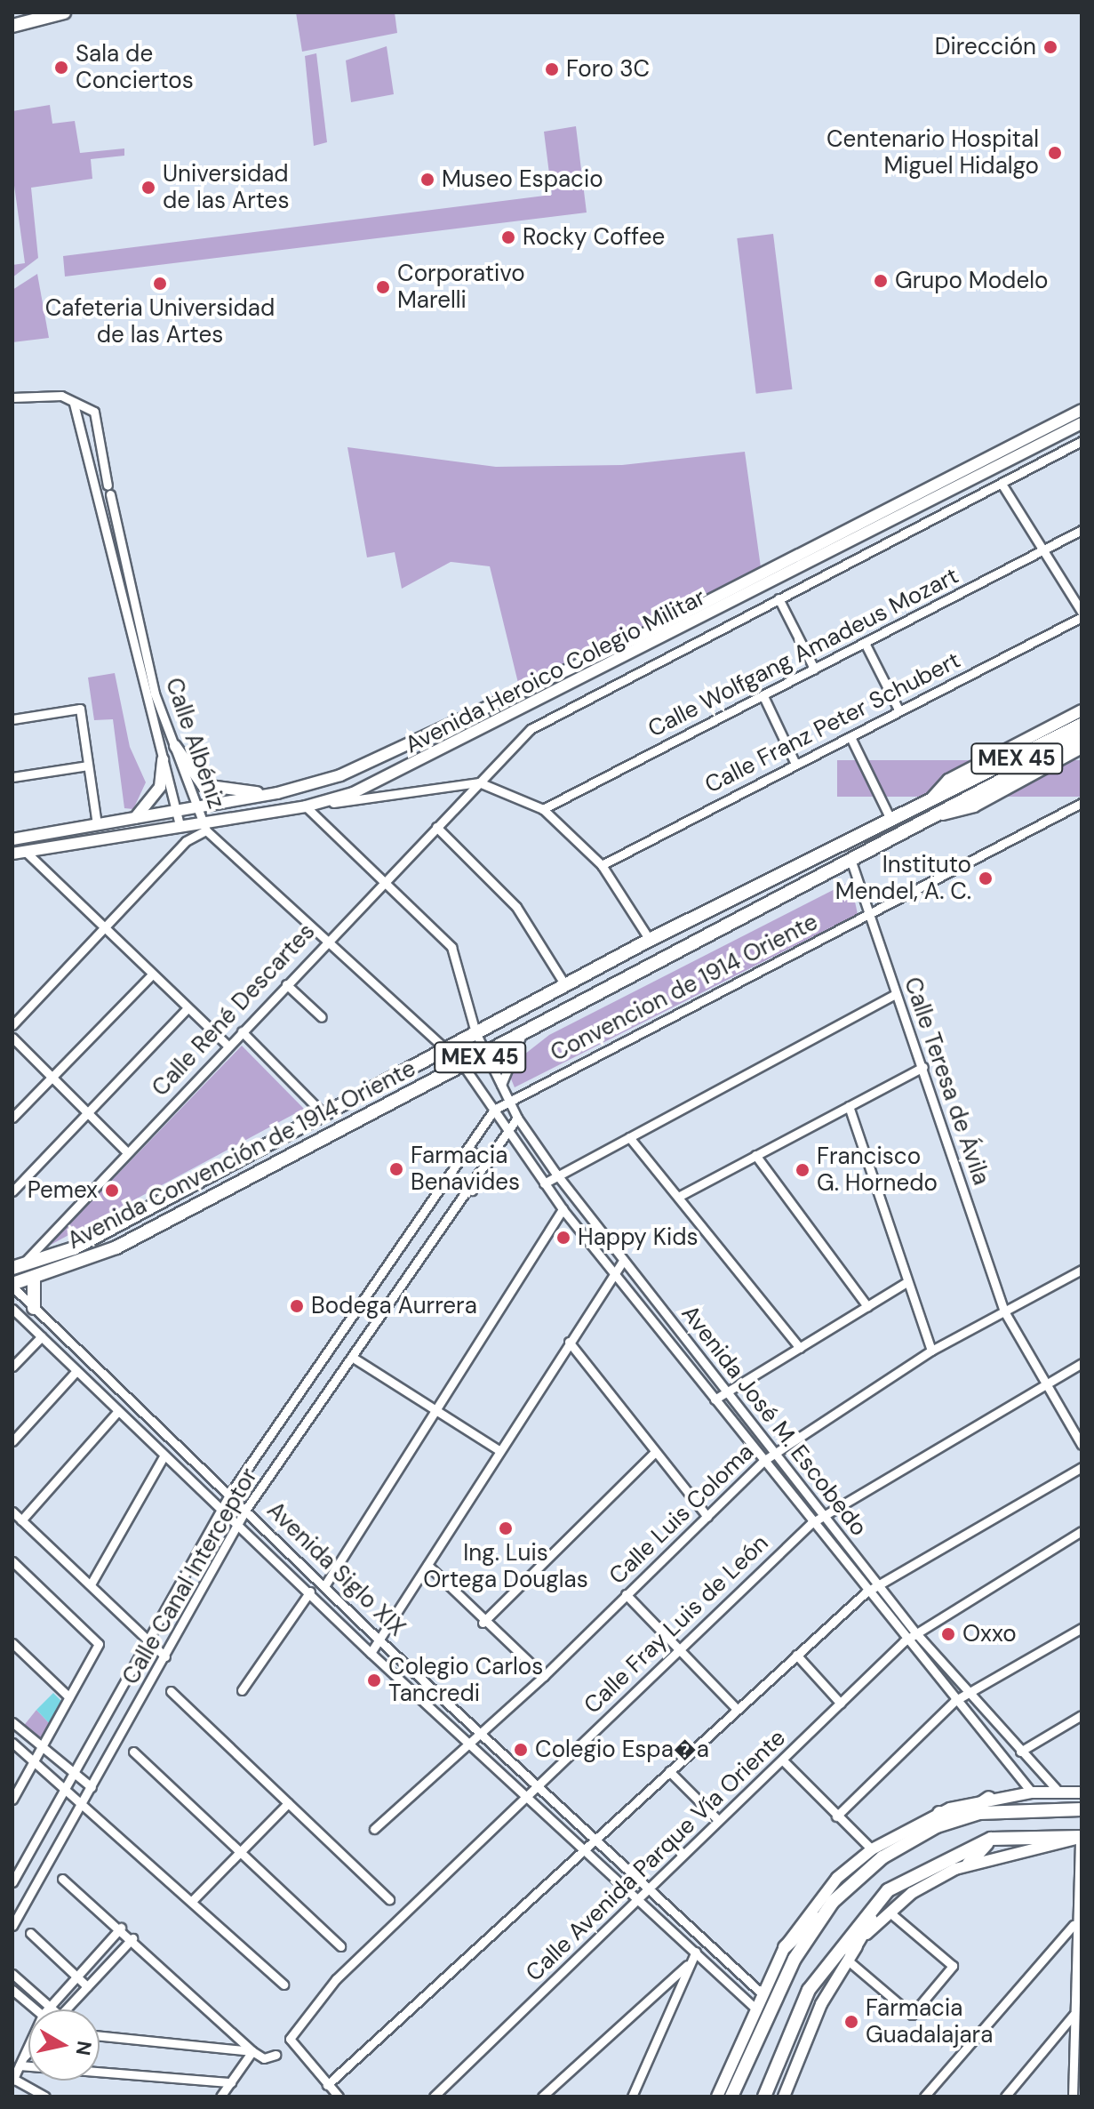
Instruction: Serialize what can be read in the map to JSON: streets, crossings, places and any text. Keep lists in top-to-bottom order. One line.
{"streets":{"main road":["MEX 45","Avenida Convención de 1914 Oriente"],"street":["Calle Wolfgang Amadeus Mozart","Avenida Heroico Colegio Militar","Calle Franz Peter Schubert","Calle Albéniz","Convencion de 1914 Oriente","Calle René Descartes","Calle Teresa de Ávila","Avenida José M. Escobedo","Calle Luis Coloma","Avenida Siglo XIX","Calle Canal Interceptor","Calle Fray Luis de León","Calle Avenida Parque Vía Oriente"]},"crossings":[["Avenida Heroico Colegio Militar","Calle Albéniz"],["Avenida Heroico Colegio Militar","Calle René Descartes"],["Avenida Heroico Colegio Militar","Avenida José M. Escobedo"],["Calle Albéniz","Calle René Descartes"],["Calle Albéniz","Avenida Convención de 1914 Oriente"],["Calle Albéniz","Avenida José M. Escobedo"],["Convencion de 1914 Oriente","Calle Teresa de Ávila"],["Convencion de 1914 Oriente","Avenida José M. Escobedo"],["Convencion de 1914 Oriente","Calle Canal Interceptor"],["Calle René Descartes","Avenida Convención de 1914 Oriente"],["Calle René Descartes","Avenida José M. Escobedo"],["Calle Teresa de Ávila","Avenida Convención de 1914 Oriente"],["Calle Teresa de Ávila","Calle Luis Coloma"],["Calle Teresa de Ávila","Calle Fray Luis de León"],["Avenida Convención de 1914 Oriente","Avenida José M. Escobedo"],["Avenida Convención de 1914 Oriente","Avenida Siglo XIX"],["Avenida José M. Escobedo","Calle Luis Coloma"],["Avenida José M. Escobedo","Calle Canal Interceptor"],["Avenida José M. Escobedo","Calle Fray Luis de León"],["Avenida José M. Escobedo","Calle Avenida Parque Vía Oriente"],["Calle Luis Coloma","Avenida Siglo XIX"],["Avenida Siglo XIX","Calle Canal Interceptor"],["Avenida Siglo XIX","Calle Fray Luis de León"],["Avenida Siglo XIX","Calle Avenida Parque Vía Oriente"]],"places":["Dirección","Sala de Conciertos","Foro 3C","Centenario Hospital Miguel Hidalgo","Museo Espacio","Universidad de las Artes","Rocky Coffee","Grupo Modelo","Cafeteria Universidad de las Artes","Corporativo Marelli","Instituto Mendel, A. C.","Farmacia Benavides","Francisco G. Hornedo","Pemex","Happy Kids","Bodega Aurrera","Ing. Luis Ortega Douglas","Oxxo","Colegio Carlos Tancredi","Colegio Espa�a","Farmacia Guadalajara"],"north":"right"}
